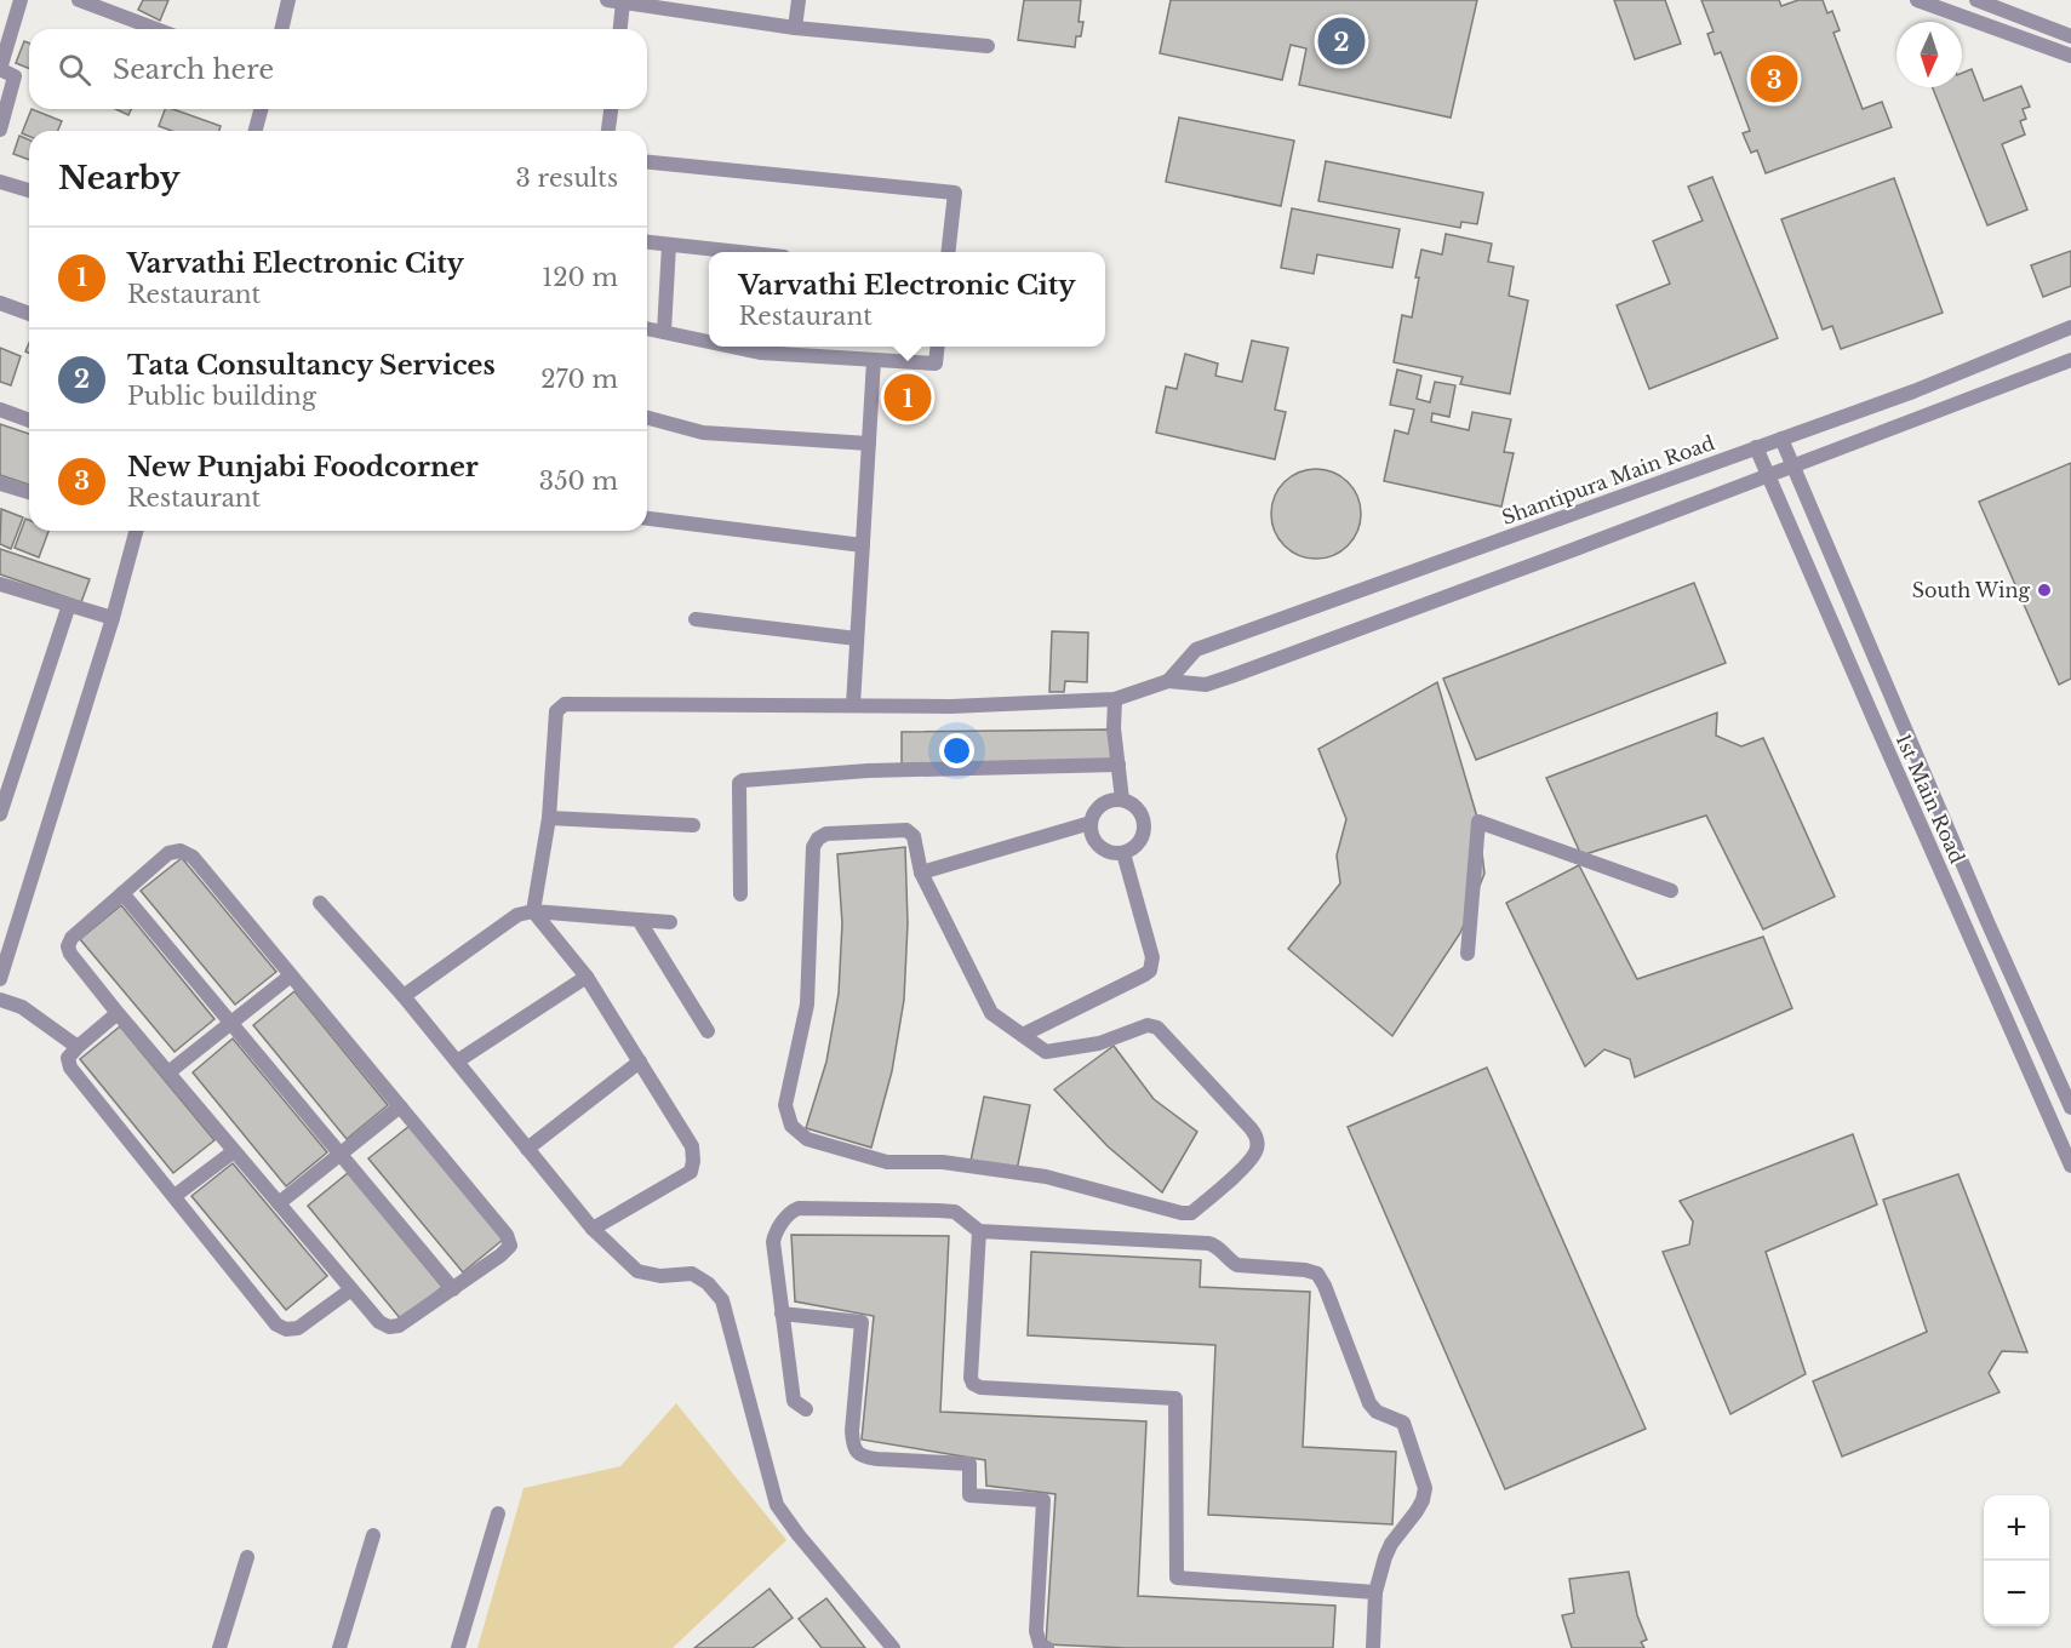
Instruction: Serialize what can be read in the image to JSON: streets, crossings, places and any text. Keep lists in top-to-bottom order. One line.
{"streets":{"street":["Shantipura Main Road","1st Main Road"]},"crossings":[["Shantipura Main Road","1st Main Road"]],"places":["South Wing"],"north":"bottom","page":{"pins":["2","3","1"],"search":"Search here","heading":["Nearby","3 results"],"list":[{"mark":"1","name":"Varvathi Electronic City","note":"Restaurant","value":"120 m"},{"mark":"2","name":"Tata Consultancy Services","note":"Public building","value":"270 m"},{"mark":"3","name":"New Punjabi Foodcorner","note":"Restaurant","value":"350 m"}],"popup":["Varvathi Electronic City","Restaurant"],"map_buttons":["+","−"]}}
